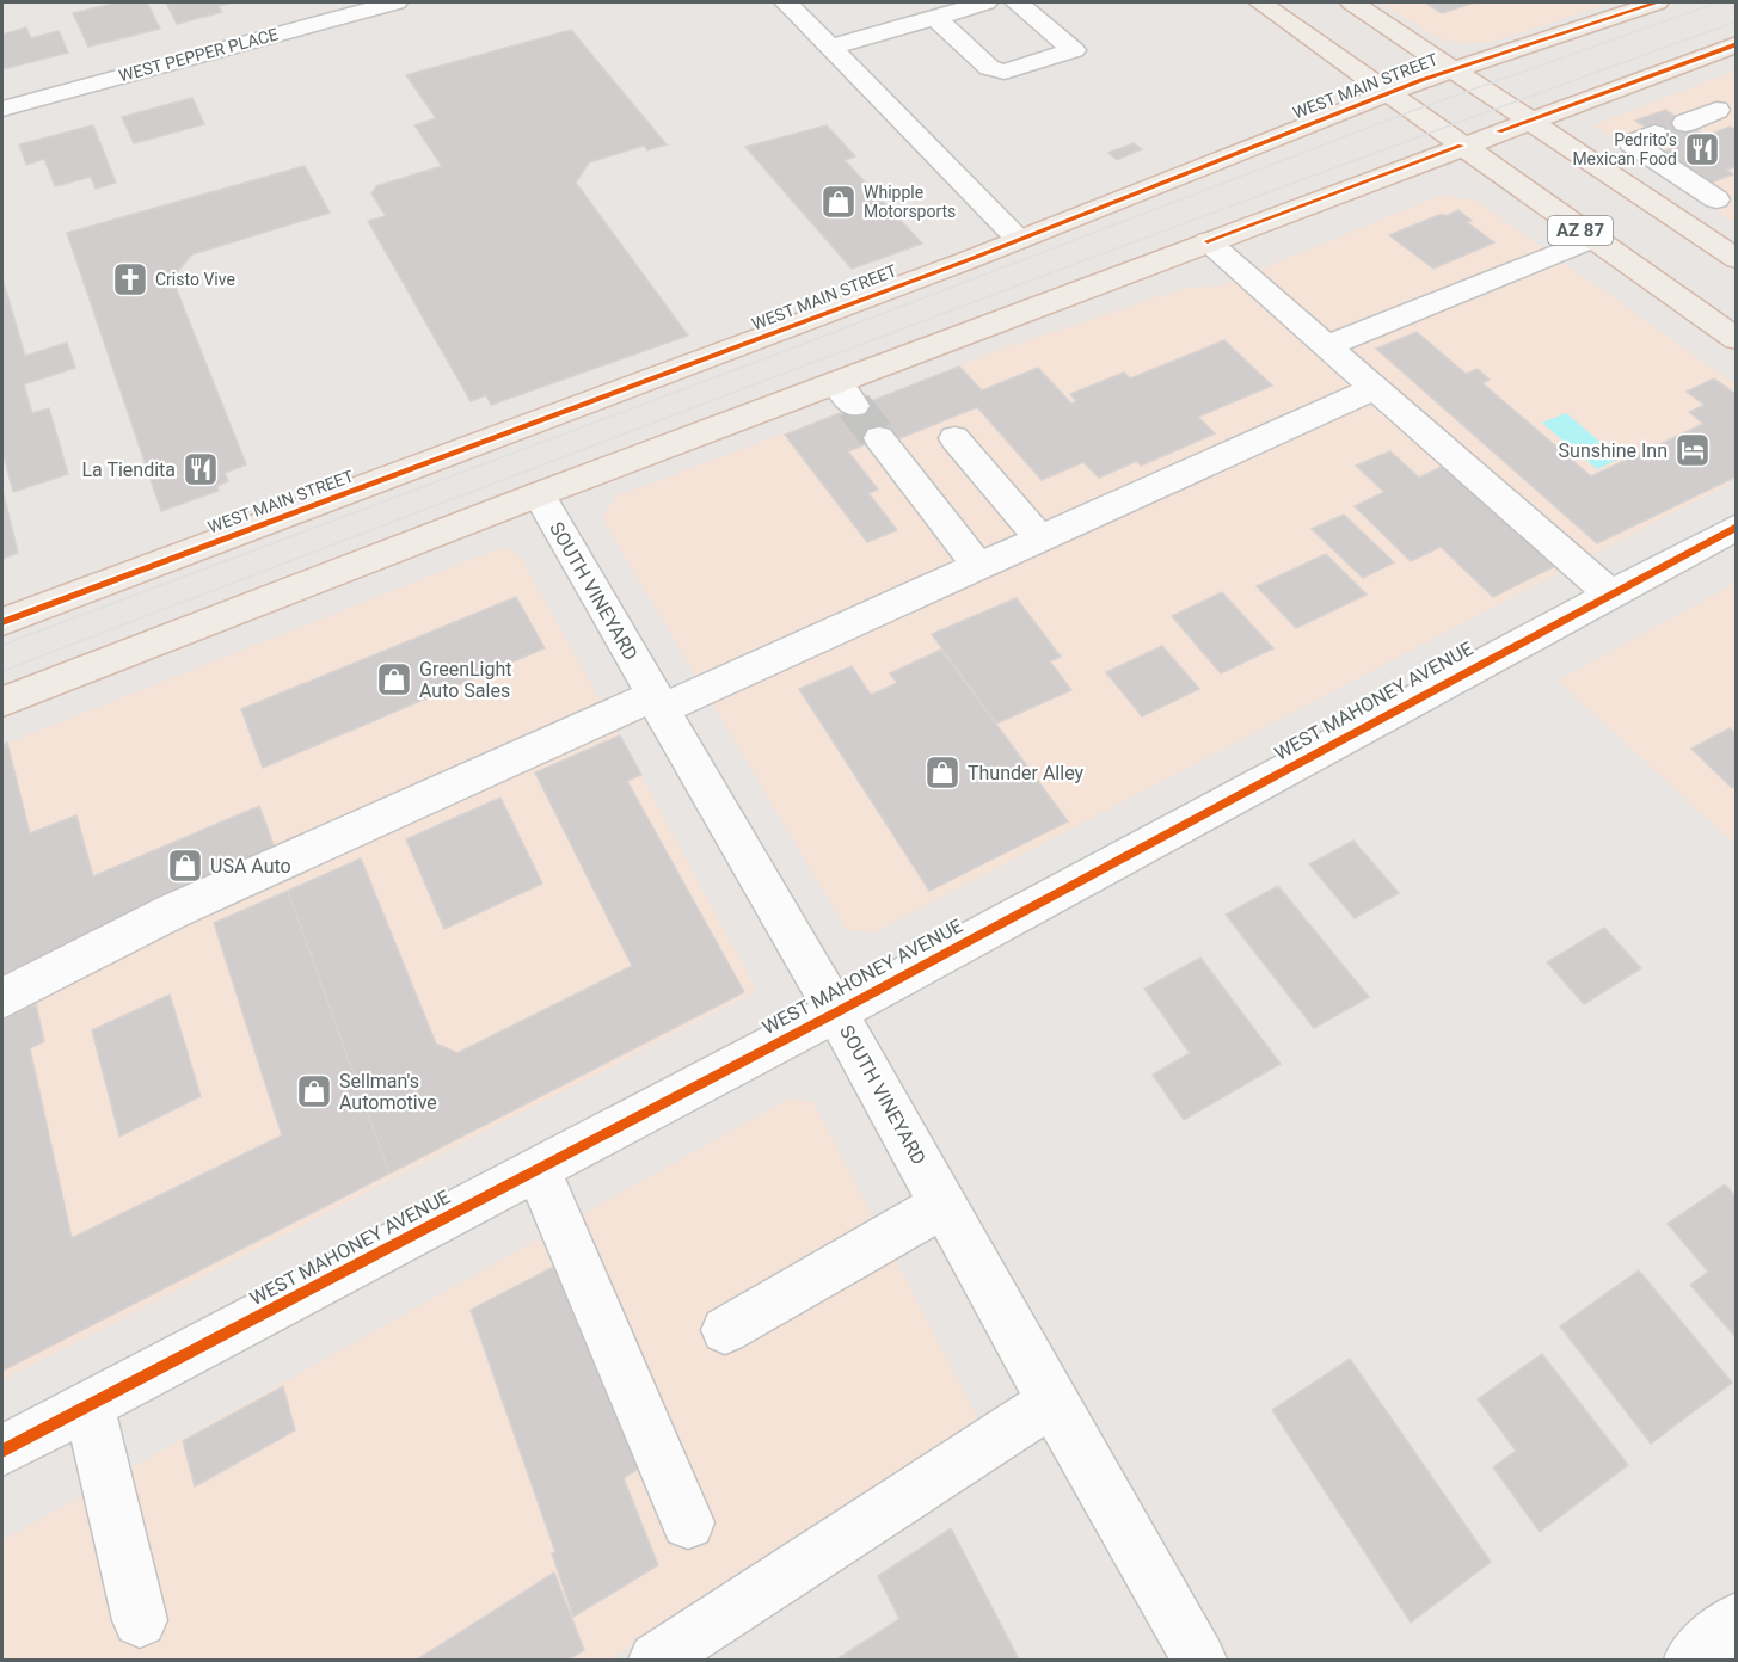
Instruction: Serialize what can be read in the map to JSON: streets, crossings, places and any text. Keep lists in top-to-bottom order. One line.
{"streets":{"main road":["WEST MAIN STREET","AZ 87"],"street":["WEST PEPPER PLACE","SOUTH VINEYARD","WEST MAHONEY AVENUE"]},"crossings":[["WEST MAIN STREET","AZ 87"],["SOUTH VINEYARD","WEST MAHONEY AVENUE"]],"places":{"restaurant":["Pedrito's Mexican Food","La Tiendita"],"shop":["Whipple Motorsports","GreenLight Auto Sales","Thunder Alley","USA Auto","Sellman's Automotive"],"church":["Cristo Vive"],"hotel":["Sunshine Inn"]}}
